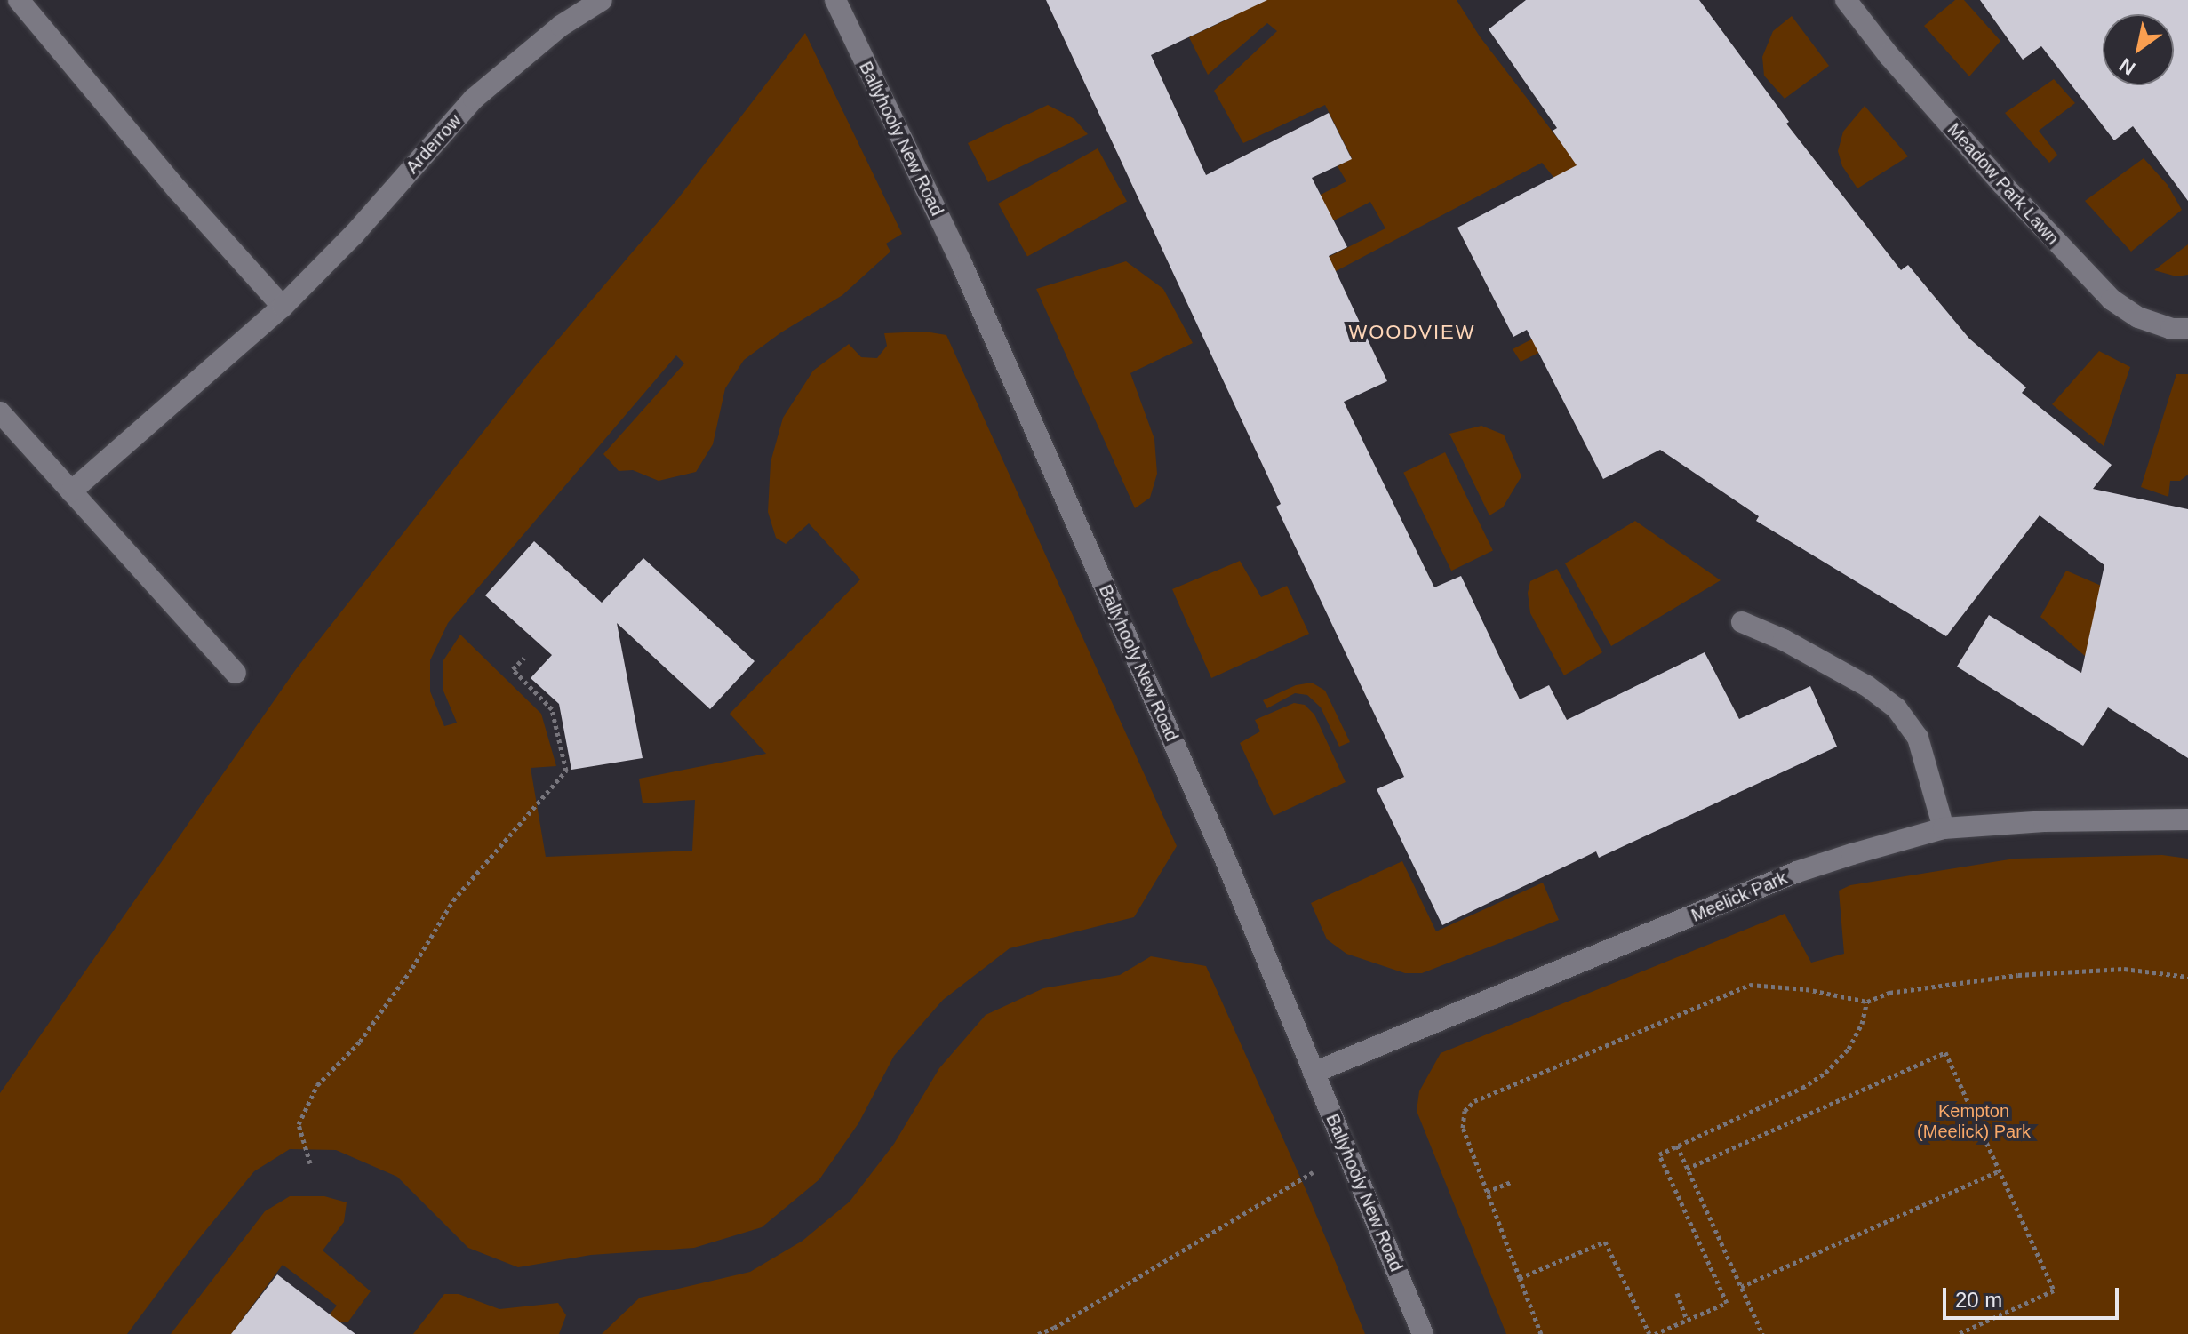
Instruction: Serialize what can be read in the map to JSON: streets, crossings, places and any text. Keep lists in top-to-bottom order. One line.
{"streets":{"street":["Ballyhooly New Road","Arderrow","Meadow Park Lawn","Meelick Park"]},"crossings":[["Ballyhooly New Road","Meelick Park"]],"districts":["WOODVIEW"],"parks":["Kempton (Meelick) Park"],"scale_bar":"20 m","north":"bottom left"}
